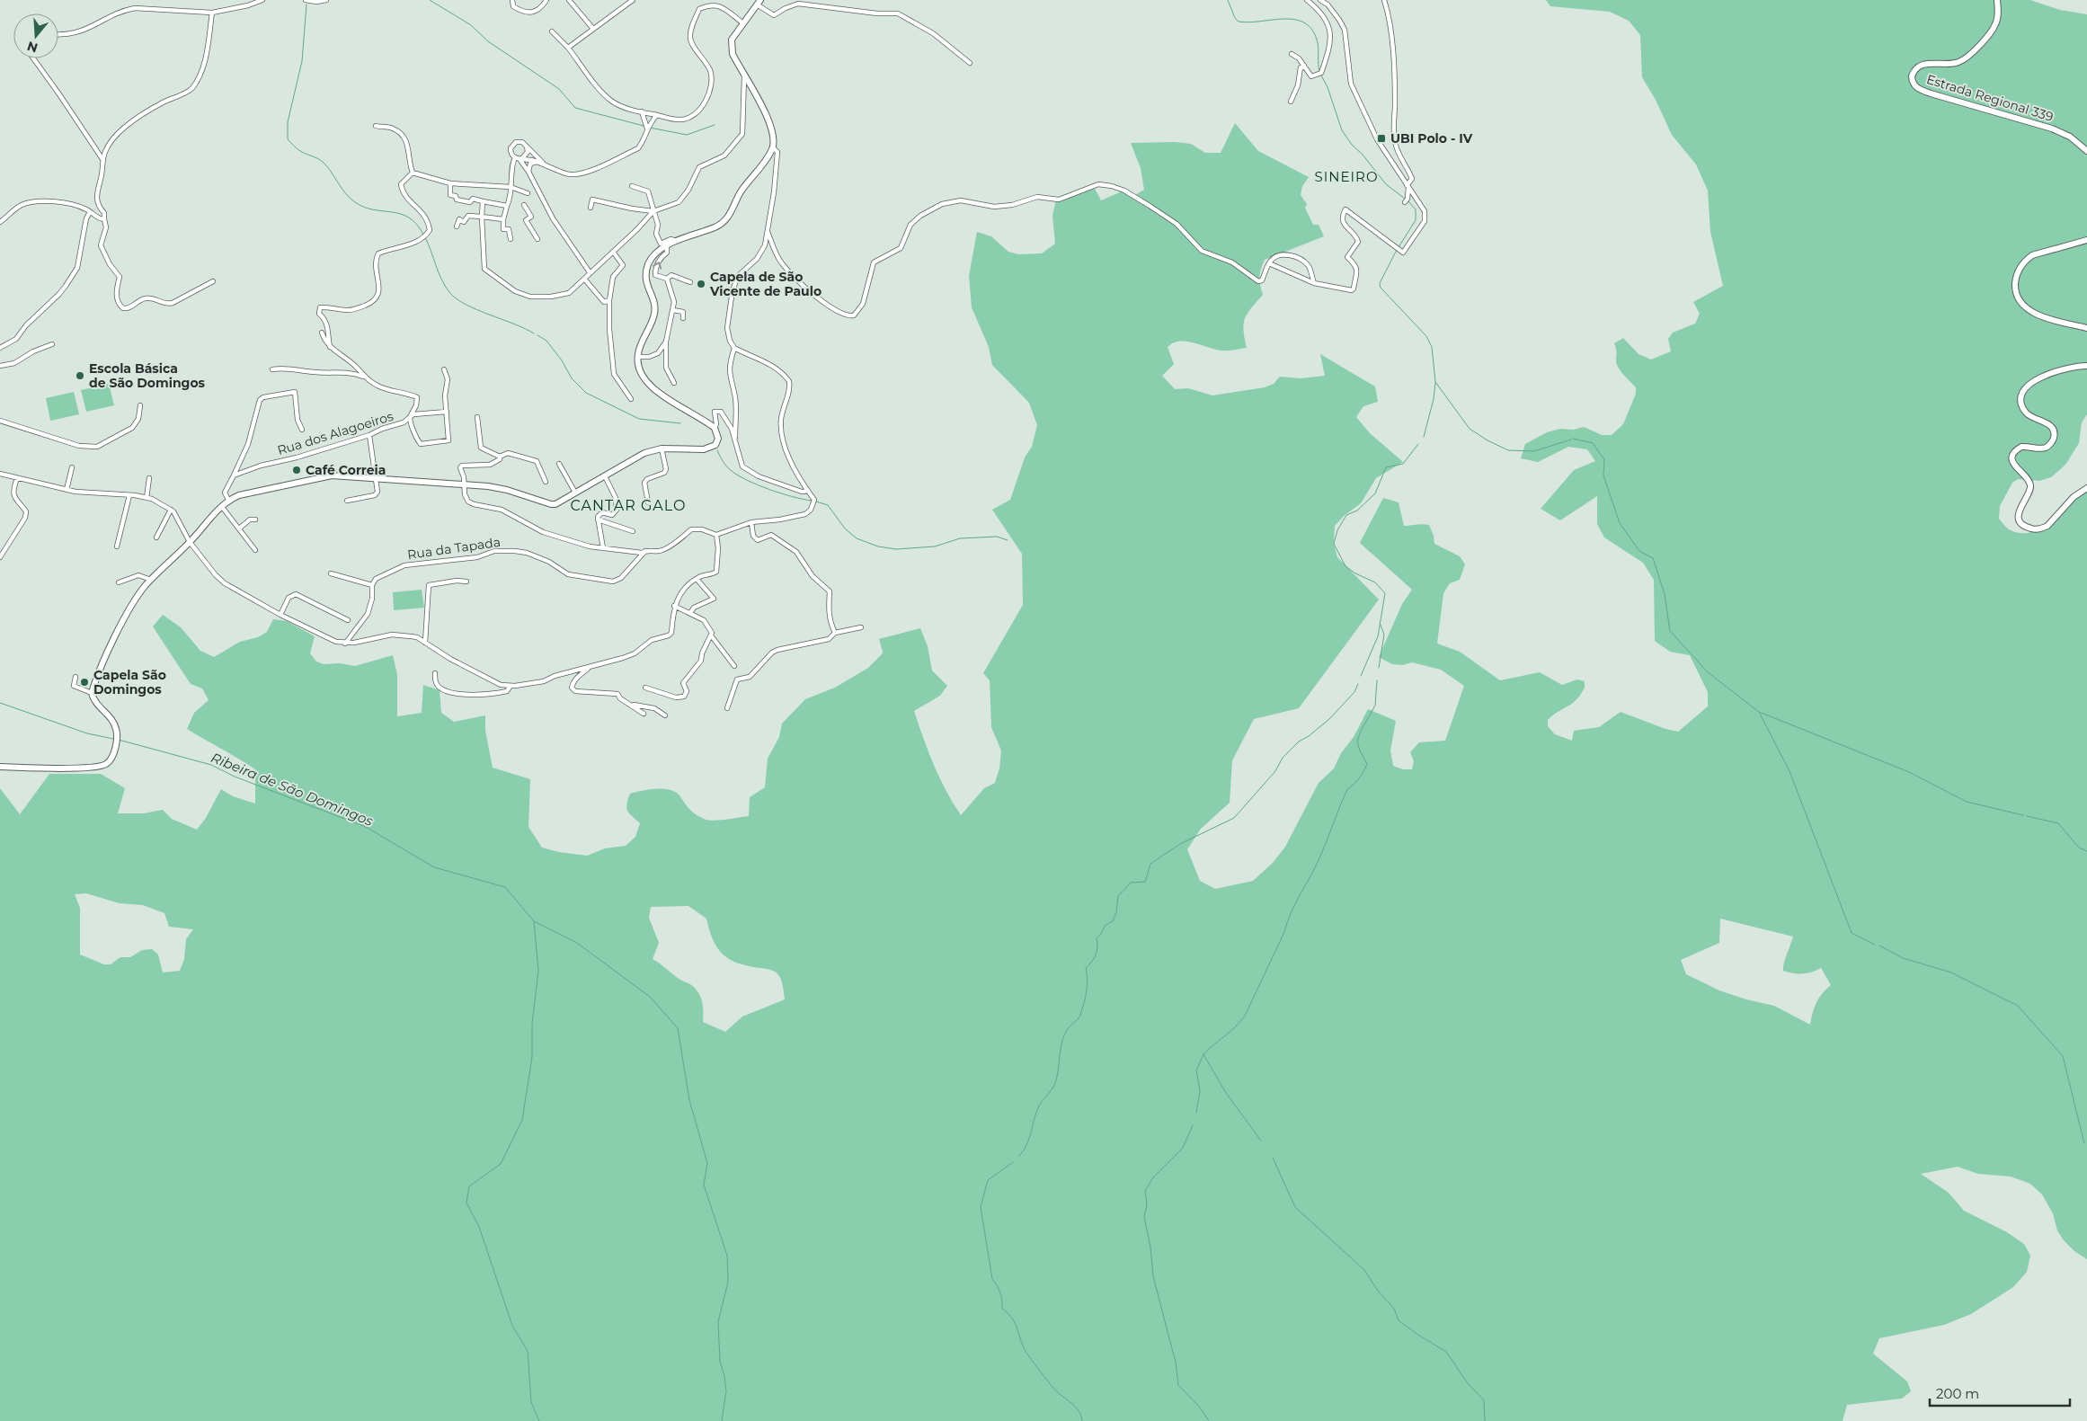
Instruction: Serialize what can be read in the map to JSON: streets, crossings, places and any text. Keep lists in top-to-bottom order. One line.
{"streets":{"street":["Estrada Regional 339","Rua dos Alagoeiros","Rua da Tapada"]},"districts":["SINEIRO","CANTAR GALO"],"water":["Ribeira de São Domingos"],"places":{"transit":["UBI Polo - IV"],"other":["Capela de São Vicente de Paulo","Escola Básica de São Domingos","Café Correia","Capela São Domingos"]},"scale_bar":"200 m","north":"bottom"}
